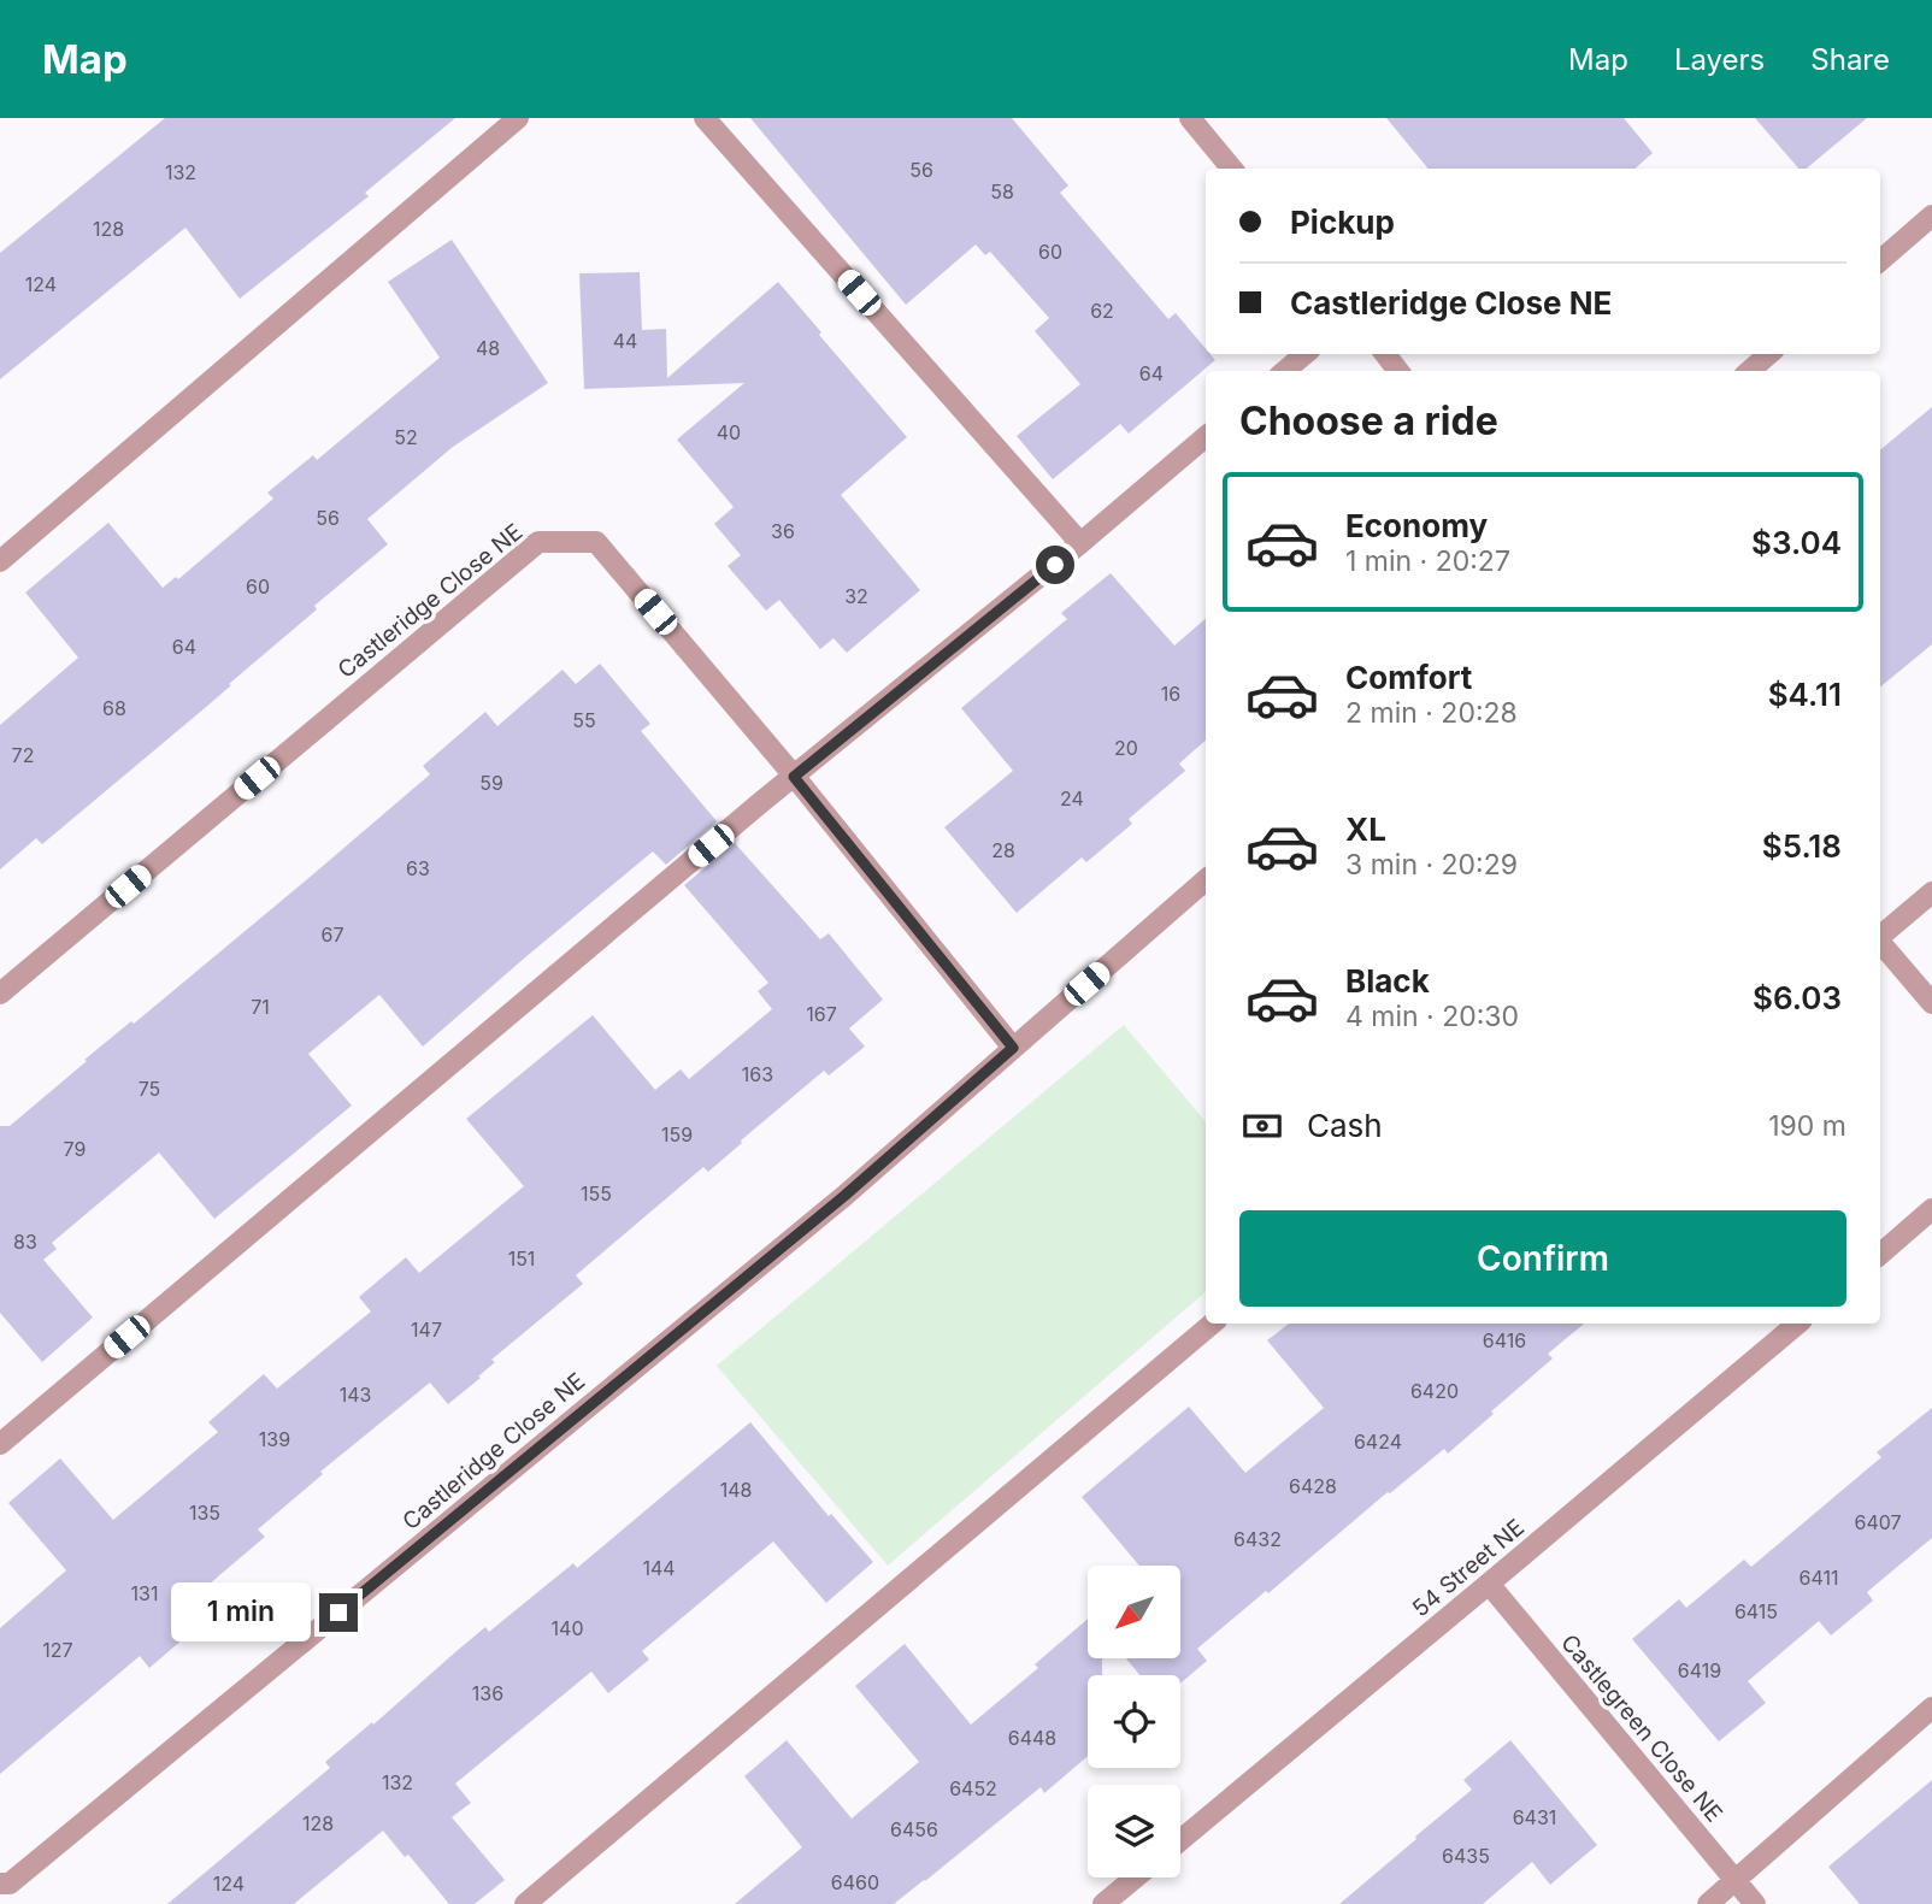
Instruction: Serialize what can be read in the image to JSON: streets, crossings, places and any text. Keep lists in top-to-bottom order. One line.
{"streets":{"street":["Castleridge Close NE","54 Street NE","Castlegreen Close NE"]},"crossings":[["54 Street NE","Castlegreen Close NE"]],"house_numbers":["56","132","58","128","60","124","62","44","48","64","40","52","56","36","60","32","64","16","68","55","20","72","59","24","28","63","67","71","167","163","75","159","79","155","83","151","147","6416","6420","143","139","6424","6428","148","135","6407","6432","144","6411","131","6415","140","127","6419","136","6448","132","6452","6431","128","6456","6435","6460","124"],"north":"bottom left","page":{"header":"Map","nav":["Map","Layers","Share"],"banner":["Pickup","Castleridge Close NE"],"heading":"Choose a ride","list":[{"name":"Economy","note":"1 min · 20:27","value":"$3.04"},{"name":"Comfort","note":"2 min · 20:28","value":"$4.11"},{"name":"XL","note":"3 min · 20:29","value":"$5.18"},{"name":"Black","note":"4 min · 20:30","value":"$6.03"}],"pay":["Cash","190 m"],"buttons":"Confirm","bubble":"1 min"}}
